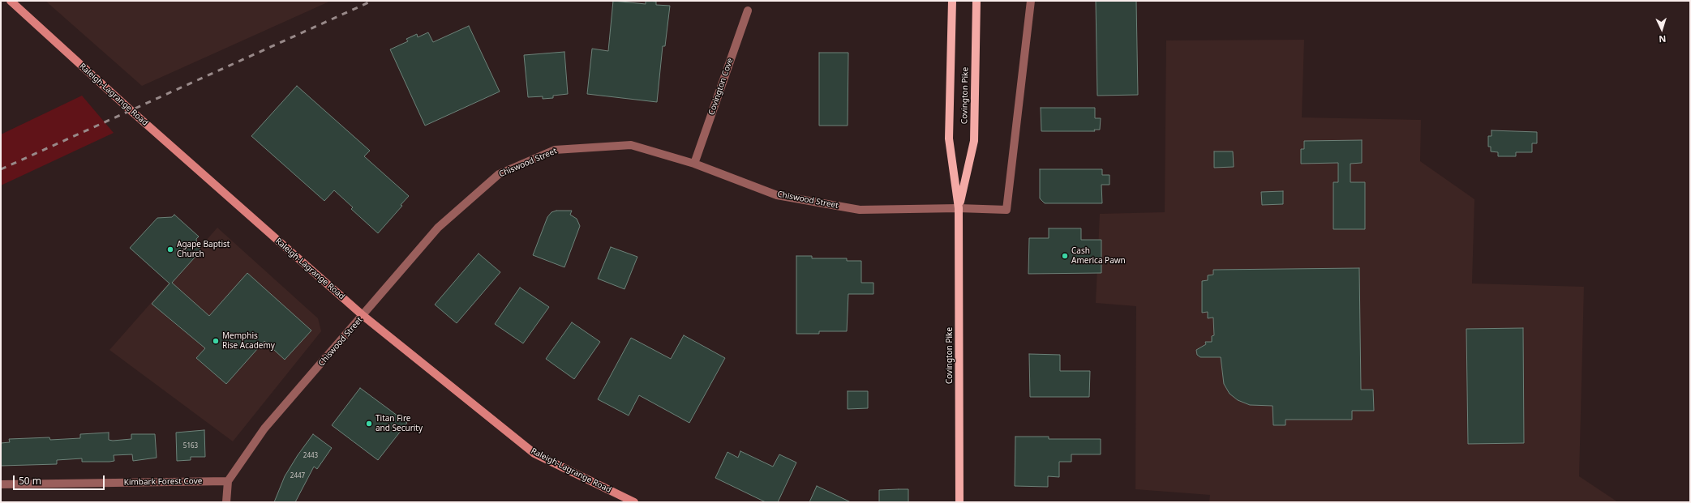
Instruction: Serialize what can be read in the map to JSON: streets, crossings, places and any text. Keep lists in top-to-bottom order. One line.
{"streets":{"main road":["Raleigh-Lagrange Road","Covington Pike"],"street":["Covington Cove","Chiswood Street","Kimbark Forest Cove"]},"crossings":[["Covington Cove","Chiswood Street"],["Raleigh-Lagrange Road","Chiswood Street"],["Covington Pike","Chiswood Street"],["Chiswood Street","Kimbark Forest Cove"]],"places":["Agape Baptist Church","Cash America Pawn","Memphis Rise Academy","Titan Fire and Security"],"house_numbers":["5163","2443","2447"],"scale_bar":"50 m","north":"bottom"}
